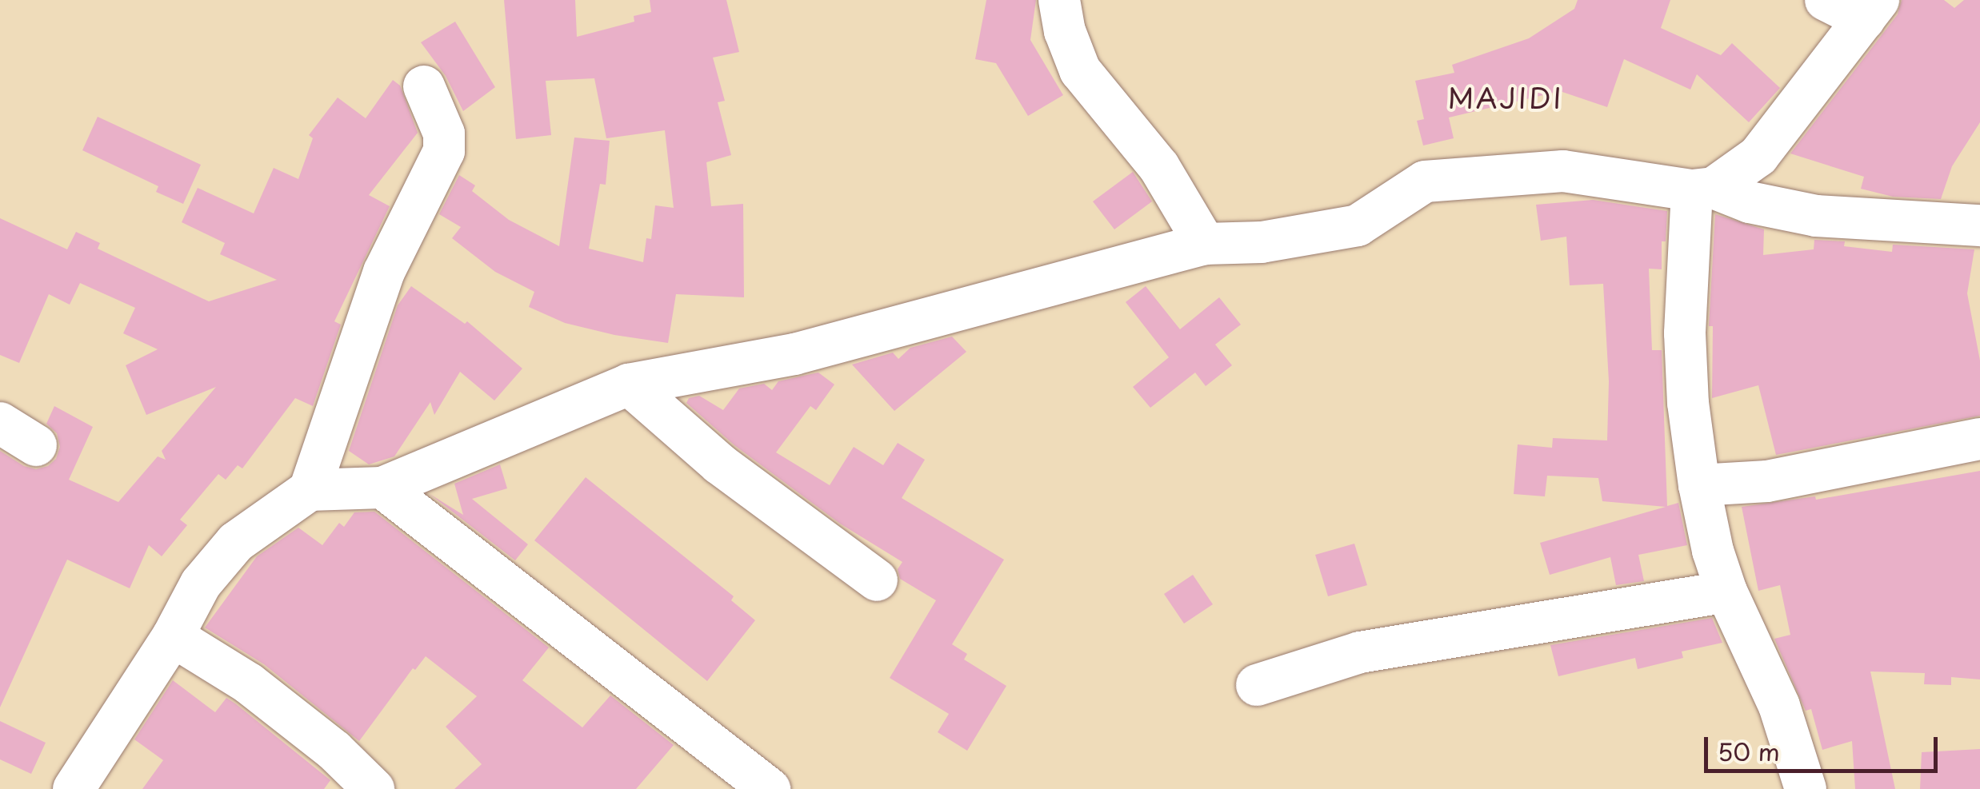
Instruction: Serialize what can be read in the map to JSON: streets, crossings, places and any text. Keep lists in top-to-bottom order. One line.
{"districts":["MAJIDI"],"scale_bar":"50 m"}
